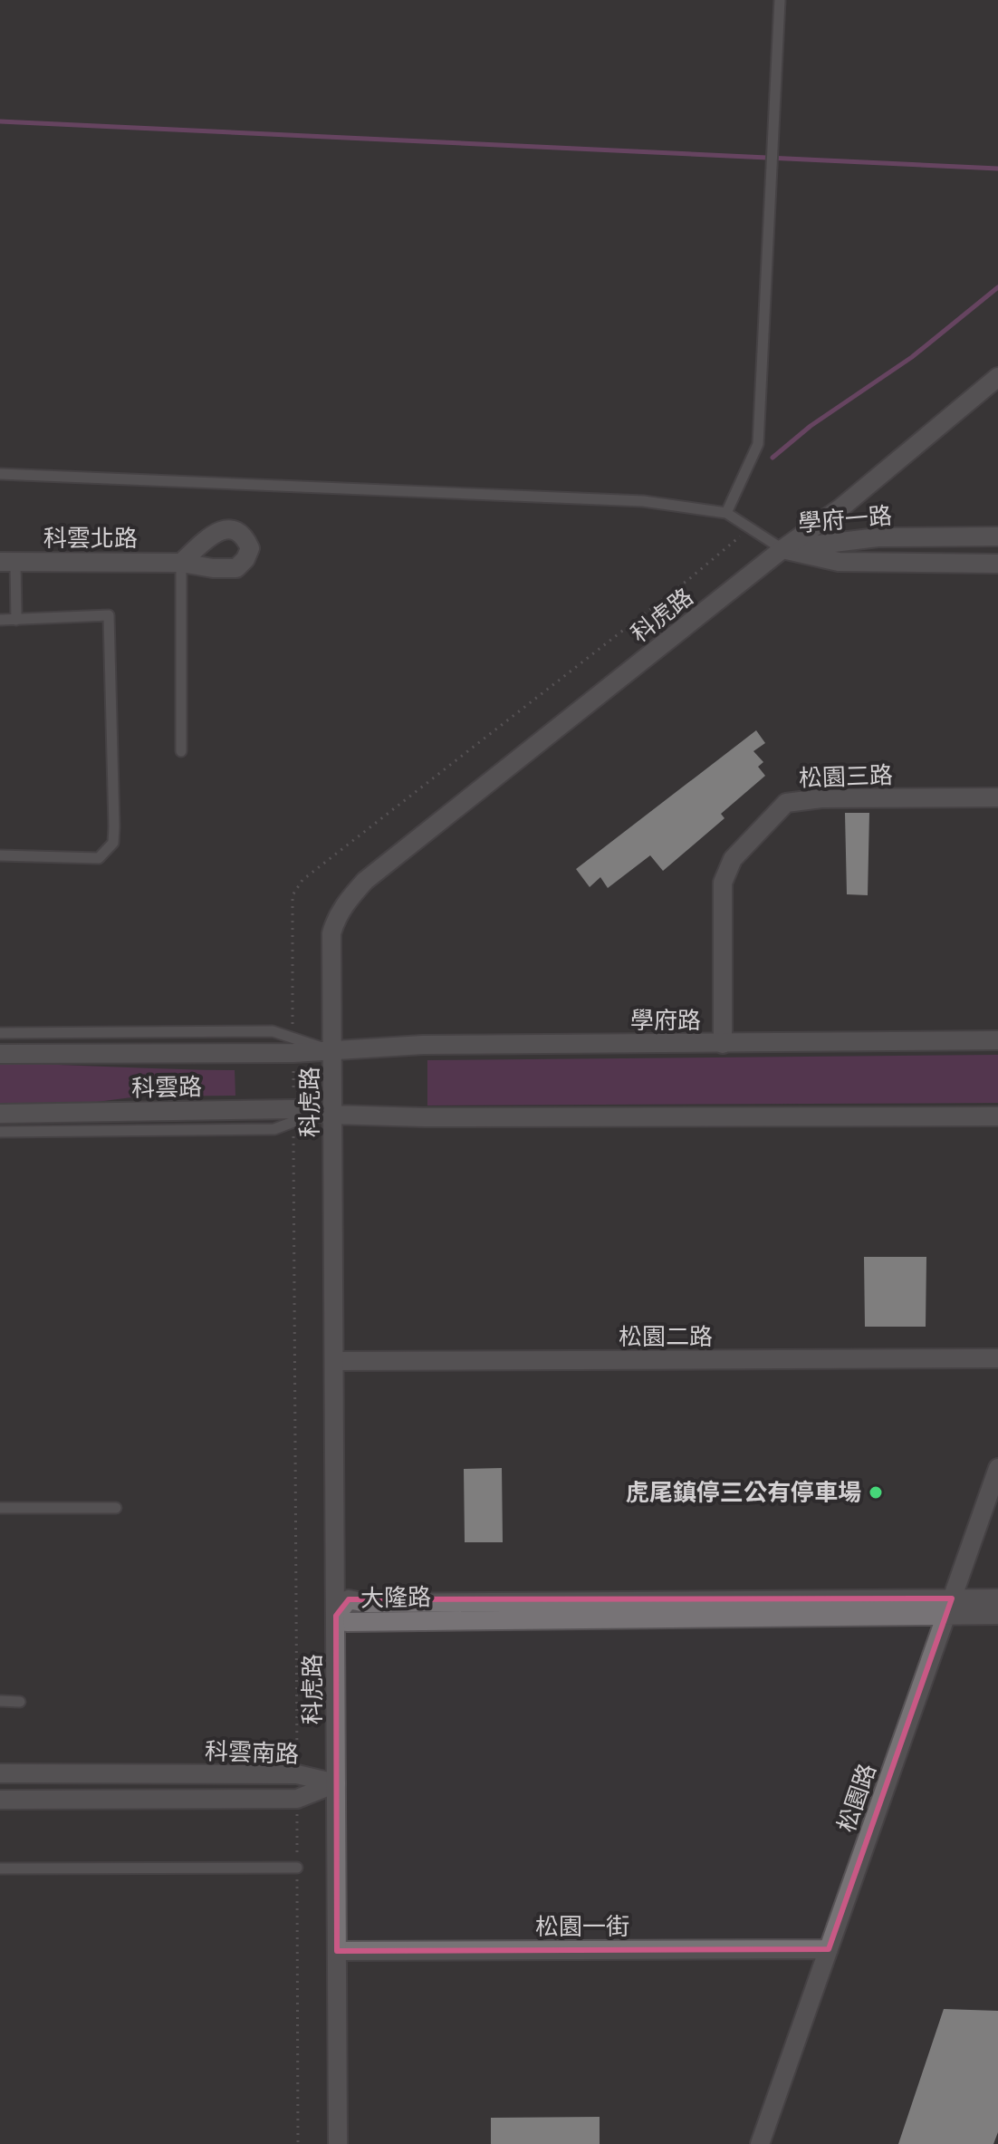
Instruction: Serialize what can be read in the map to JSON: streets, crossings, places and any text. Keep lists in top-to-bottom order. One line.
{"streets":{"street":["學府一路","科雲北路","科虎路","松園三路","學府路","科雲路","松園二路","大隆路","科雲南路","松園路","松園一街"]},"crossings":[["學府一路","科虎路"],["科虎路","學府路"],["科虎路","科雲路"],["科虎路","松園二路"],["科虎路","大隆路"],["科虎路","科雲南路"],["科虎路","松園一街"],["松園三路","學府路"],["學府路","科雲路"],["大隆路","松園路"],["松園路","松園一街"]],"places":["虎尾鎮停三公有停車場"]}
